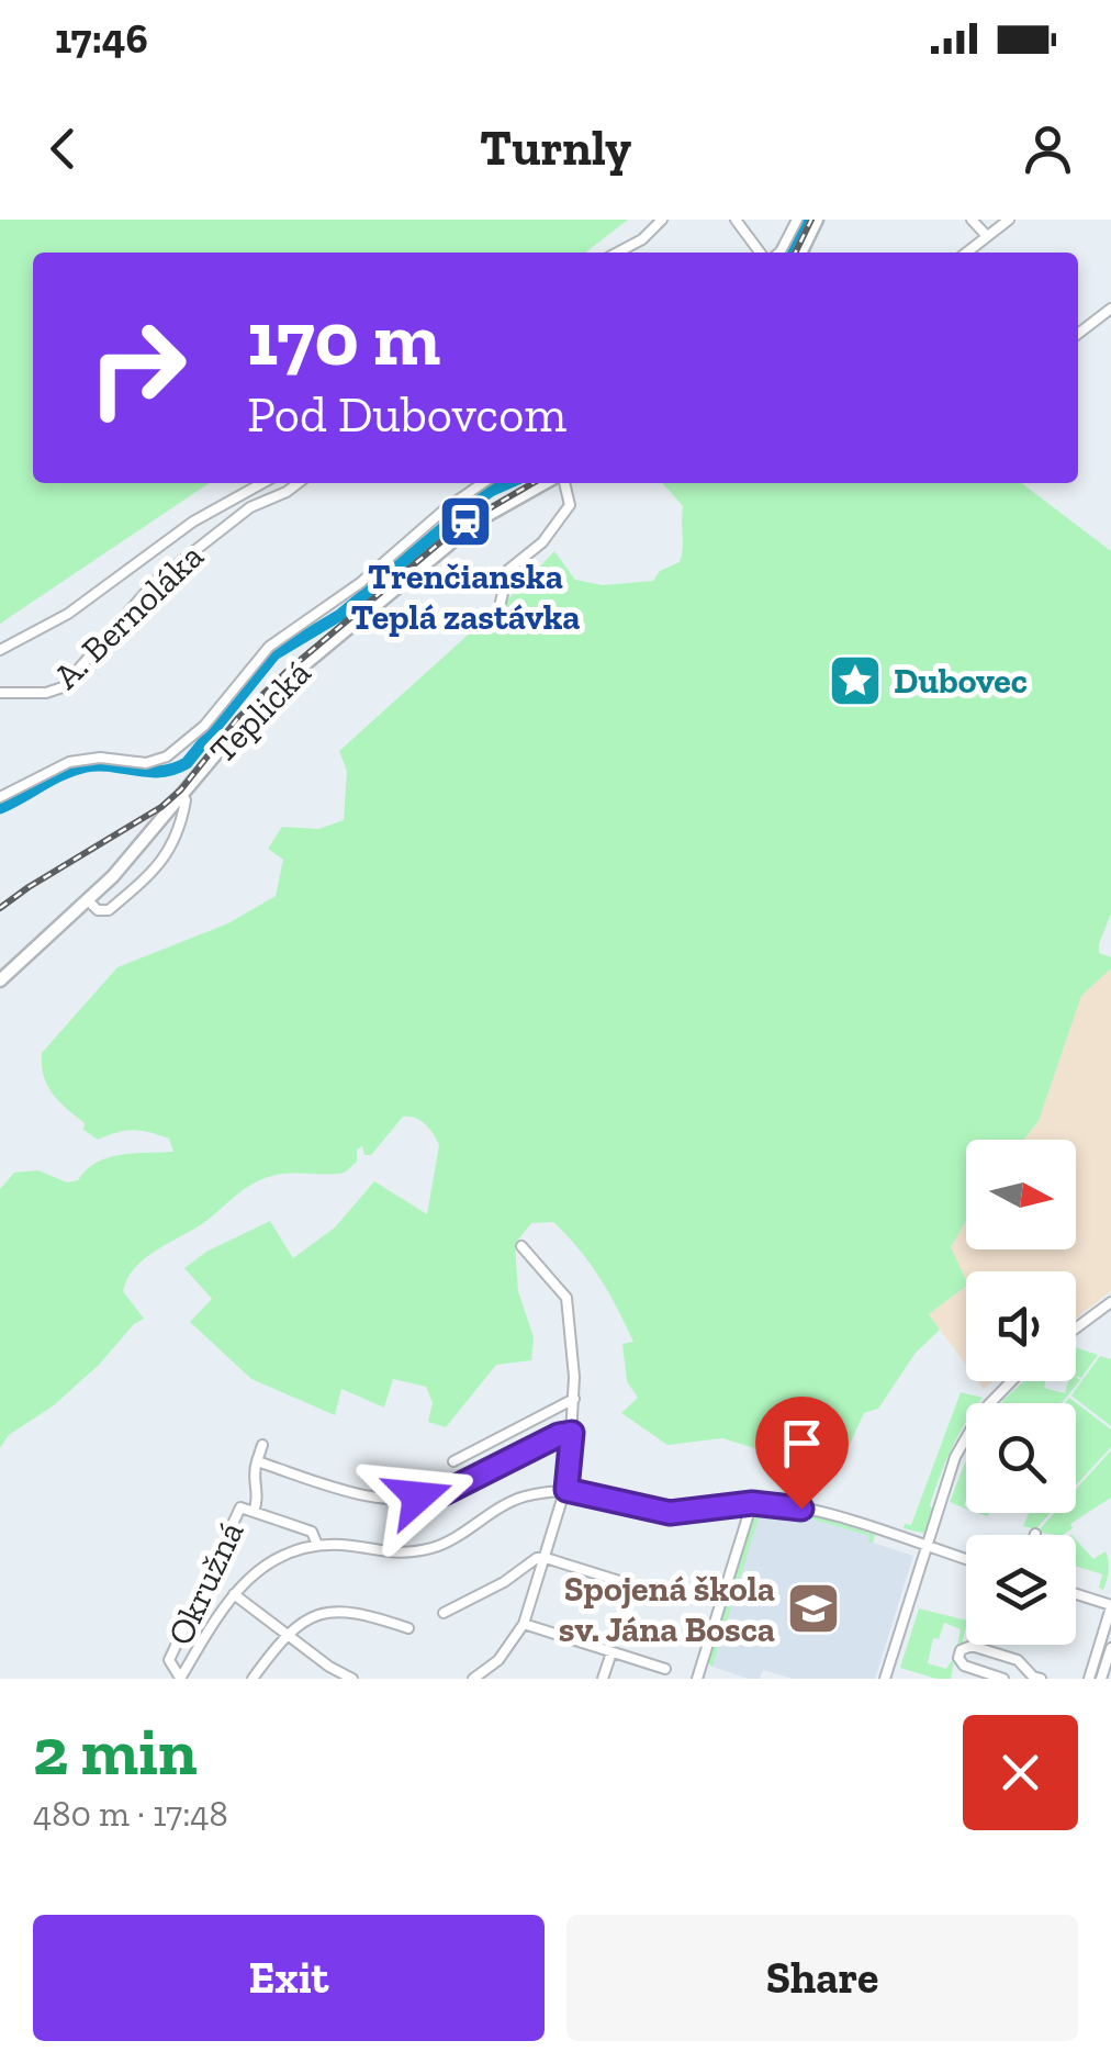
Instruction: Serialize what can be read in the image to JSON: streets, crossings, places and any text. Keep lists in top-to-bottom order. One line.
{"streets":{"main road":["Teplická"],"street":["A. Bernoláka","Okružná"]},"places":{"station":["Trenčianska Teplá zastávka"],"place":["Dubovec"],"school or university":["Spojená škola sv. Jána Bosca"]},"north":"right","page":{"status":"17:46","header":"Turnly","turn":["170 m","Pod Dubovcom"],"heading":["2 min","480 m · 17:48"],"buttons":["Exit","Share"]}}
